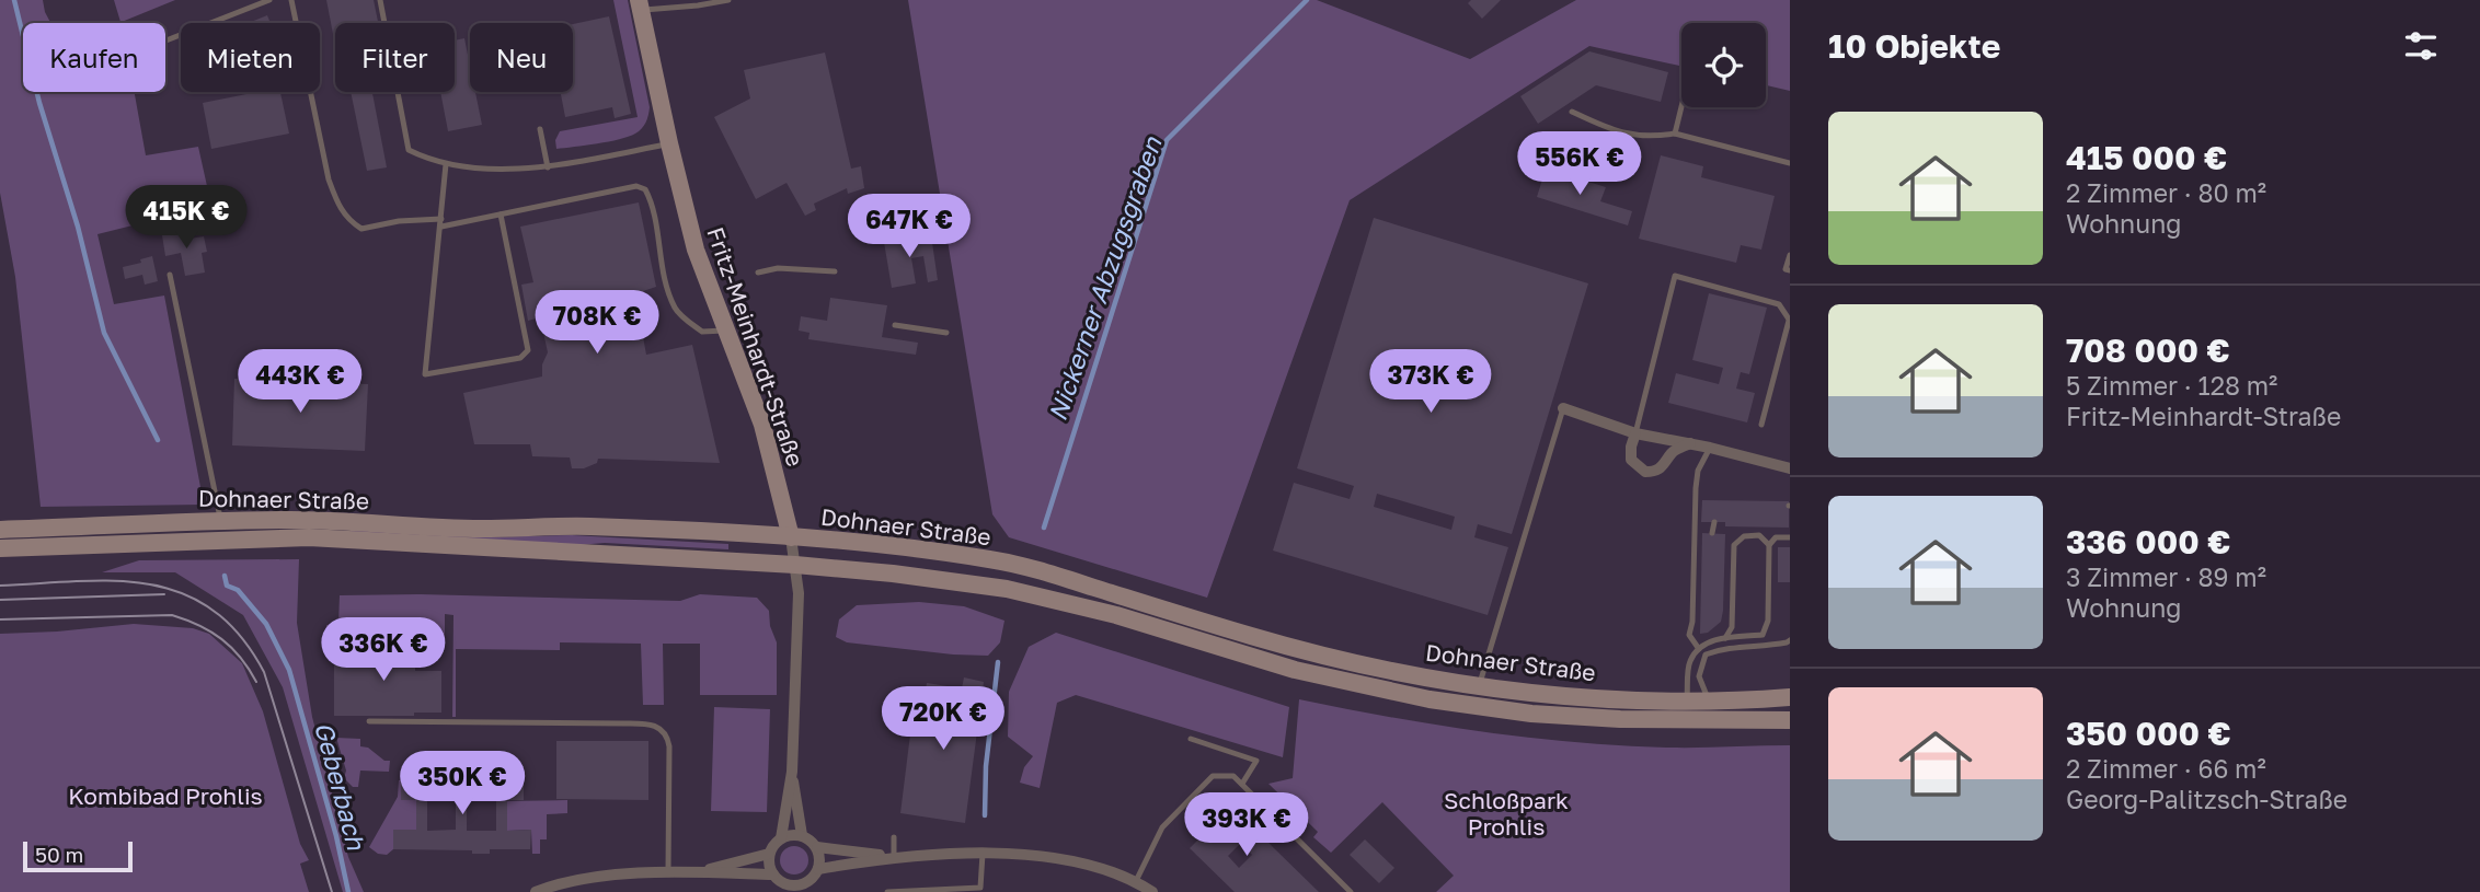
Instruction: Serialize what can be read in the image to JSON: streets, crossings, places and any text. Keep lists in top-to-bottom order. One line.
{"streets":{"main road":["Fritz-Meinhardt-Straße","Dohnaer Straße"]},"crossings":[["Fritz-Meinhardt-Straße","Dohnaer Straße"]],"water":["Nickerner Abzugsgraben","Geberbach"],"parks":["Kombibad Prohlis","Schloßpark Prohlis"],"scale_bar":"50 m","page":{"heading":"10 Objekte","chip":["Kaufen","Mieten","Filter","Neu"],"list":[{"name":"415 000 €","note":"2 Zimmer · 80 m² · Wohnung"},{"name":"708 000 €","note":"5 Zimmer · 128 m² · Fritz-Meinhardt-Straße"},{"name":"336 000 €","note":"3 Zimmer · 89 m² · Wohnung"},{"name":"350 000 €","note":"2 Zimmer · 66 m² · Georg-Palitzsch-Straße"}],"price":["556K €","415K €","647K €","708K €","443K €","373K €","336K €","720K €","350K €","393K €"],"scale":"50 m"}}
